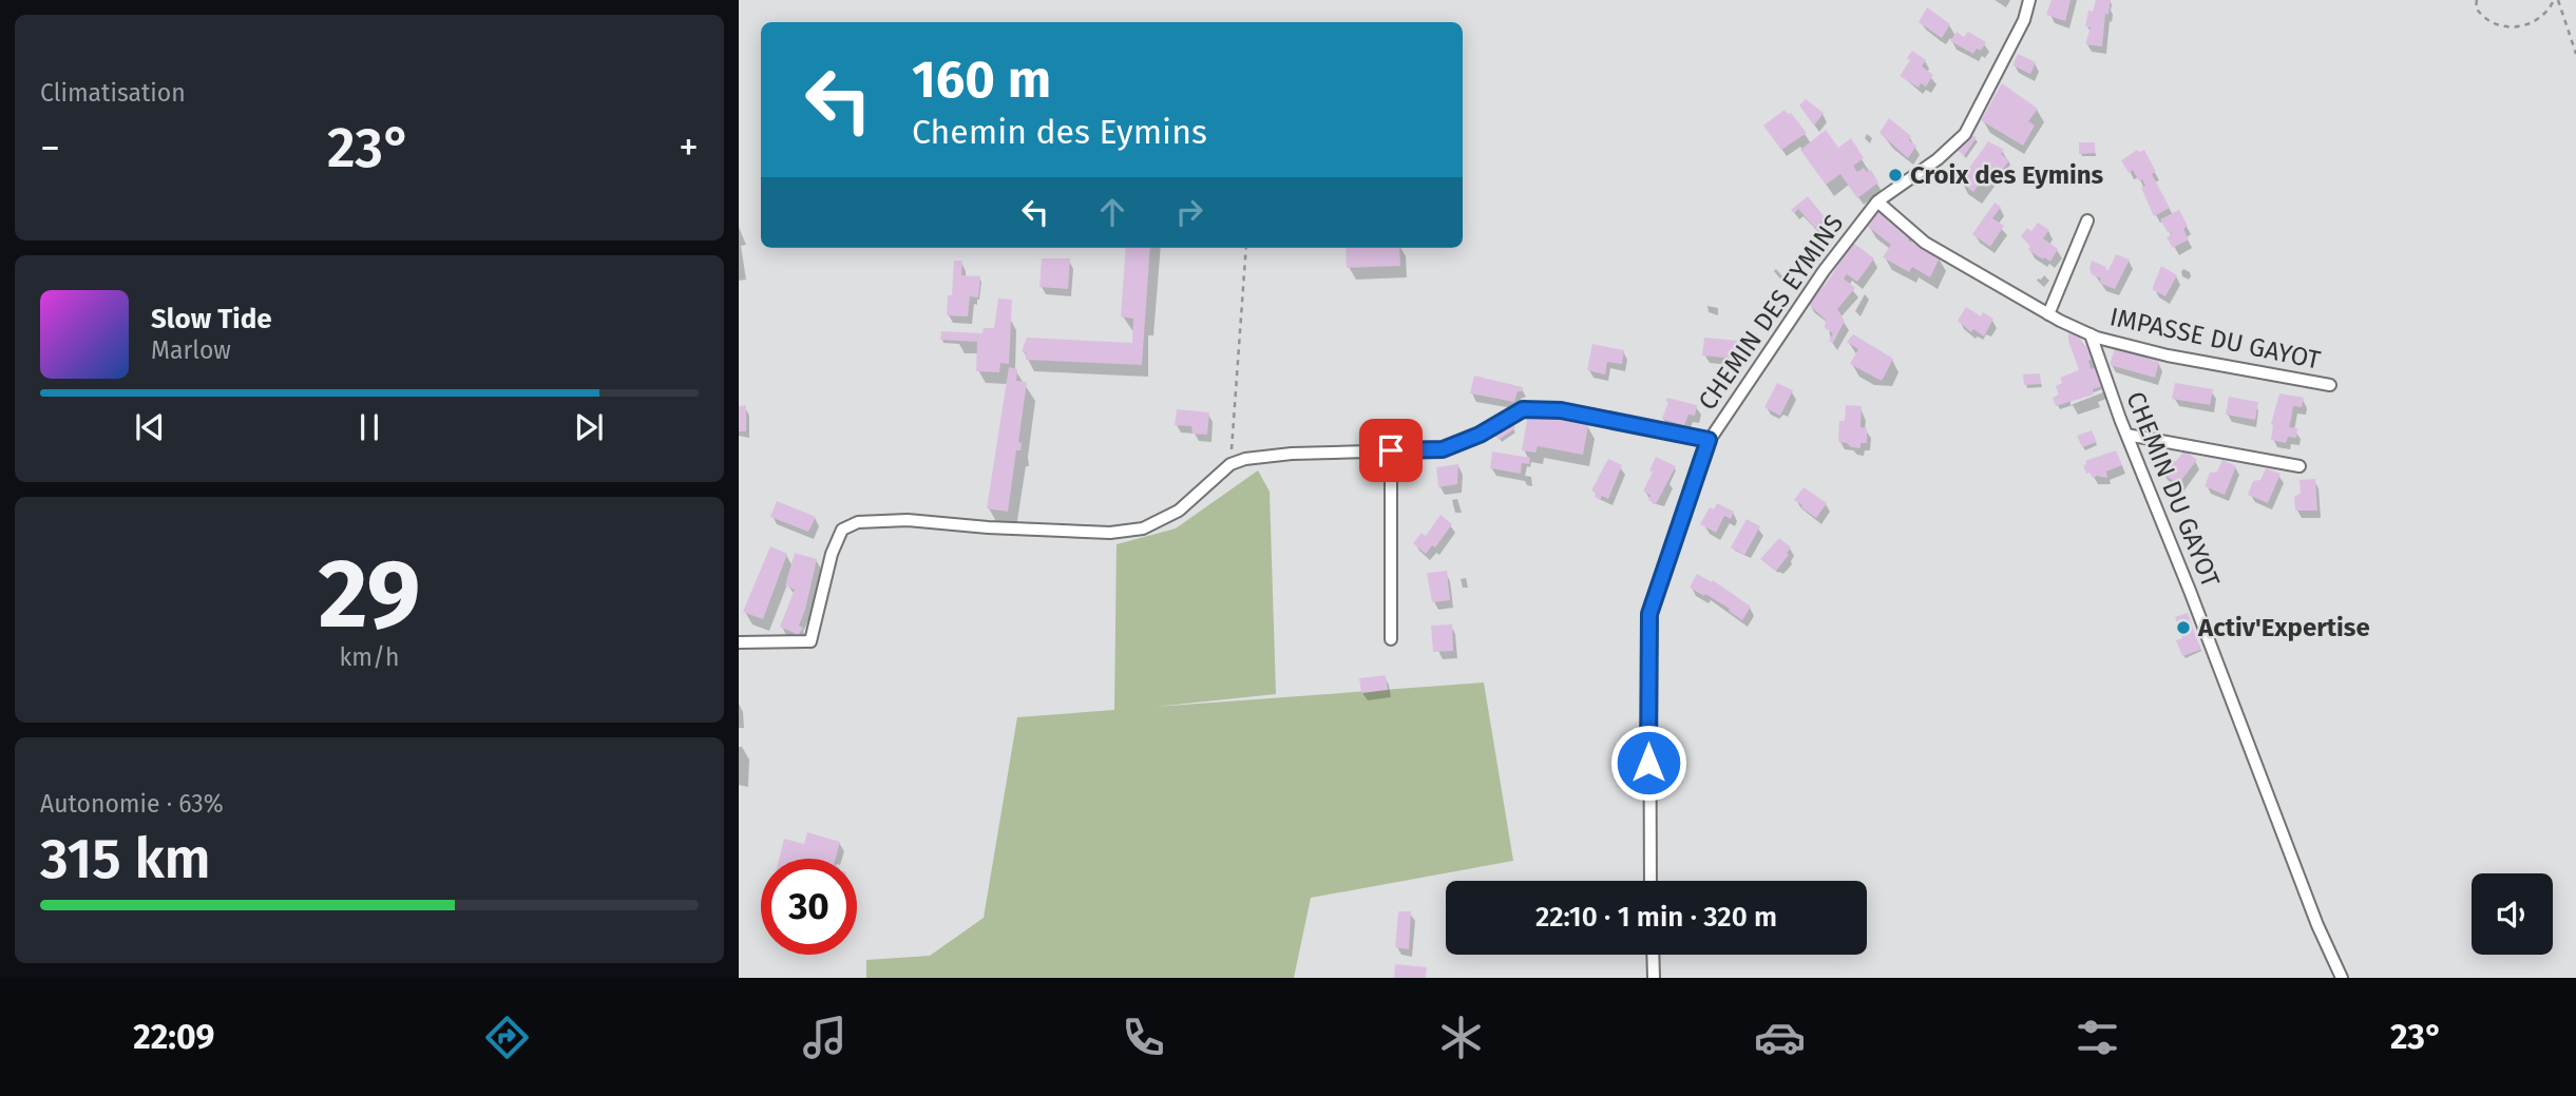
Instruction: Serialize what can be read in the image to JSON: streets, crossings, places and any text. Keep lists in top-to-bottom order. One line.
{"streets":{"street":["CHEMIN DES EYMINS","IMPASSE DU GAYOT","CHEMIN DU GAYOT"]},"crossings":[["IMPASSE DU GAYOT","CHEMIN DU GAYOT"]],"places":["Croix des Eymins","Activ'Expertise"],"page":{"tile":["Climatisation",["29","km/h"],["Autonomie · 63%","315 km"]],"turn":["160 m","Chemin des Eymins"],"heat":["−","23°","+"],"song":["Slow Tide","Marlow"],"limit":"30","trip":"22:10 · 1 min · 320 m","tabs":["22:09","23°"]}}
